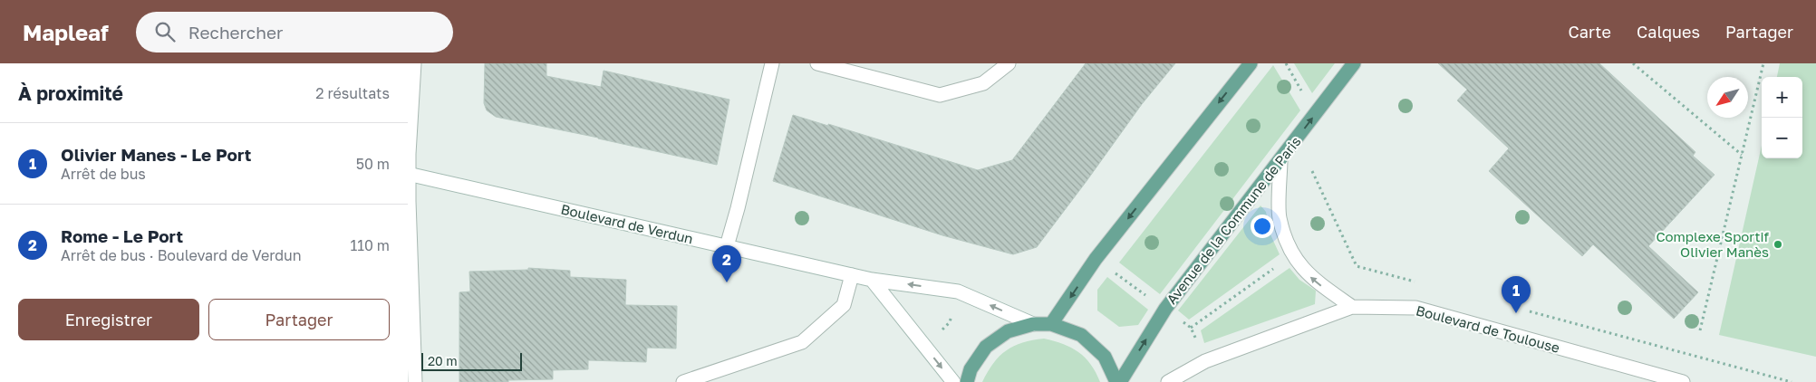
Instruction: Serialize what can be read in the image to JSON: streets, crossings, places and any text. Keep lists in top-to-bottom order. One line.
{"streets":{"main road":["Avenue de la Commune de Paris"],"street":["Boulevard de Verdun","Boulevard de Toulouse"]},"places":["Complexe Sportif Olivier Manès"],"scale_bar":"20 m","north":"bottom left","page":{"header":"Mapleaf","search":"Rechercher","nav":["Carte","Calques","Partager"],"heading":["À proximité","2 résultats"],"map_buttons":["+","−"],"list":[{"mark":"1","name":"Olivier Manes - Le Port","note":"Arrêt de bus","value":"50 m"},{"mark":"2","name":"Rome - Le Port","note":"Arrêt de bus · Boulevard de Verdun","value":"110 m"}],"pins":["2","1"],"buttons":["Enregistrer","Partager"],"scale":"20 m"}}
